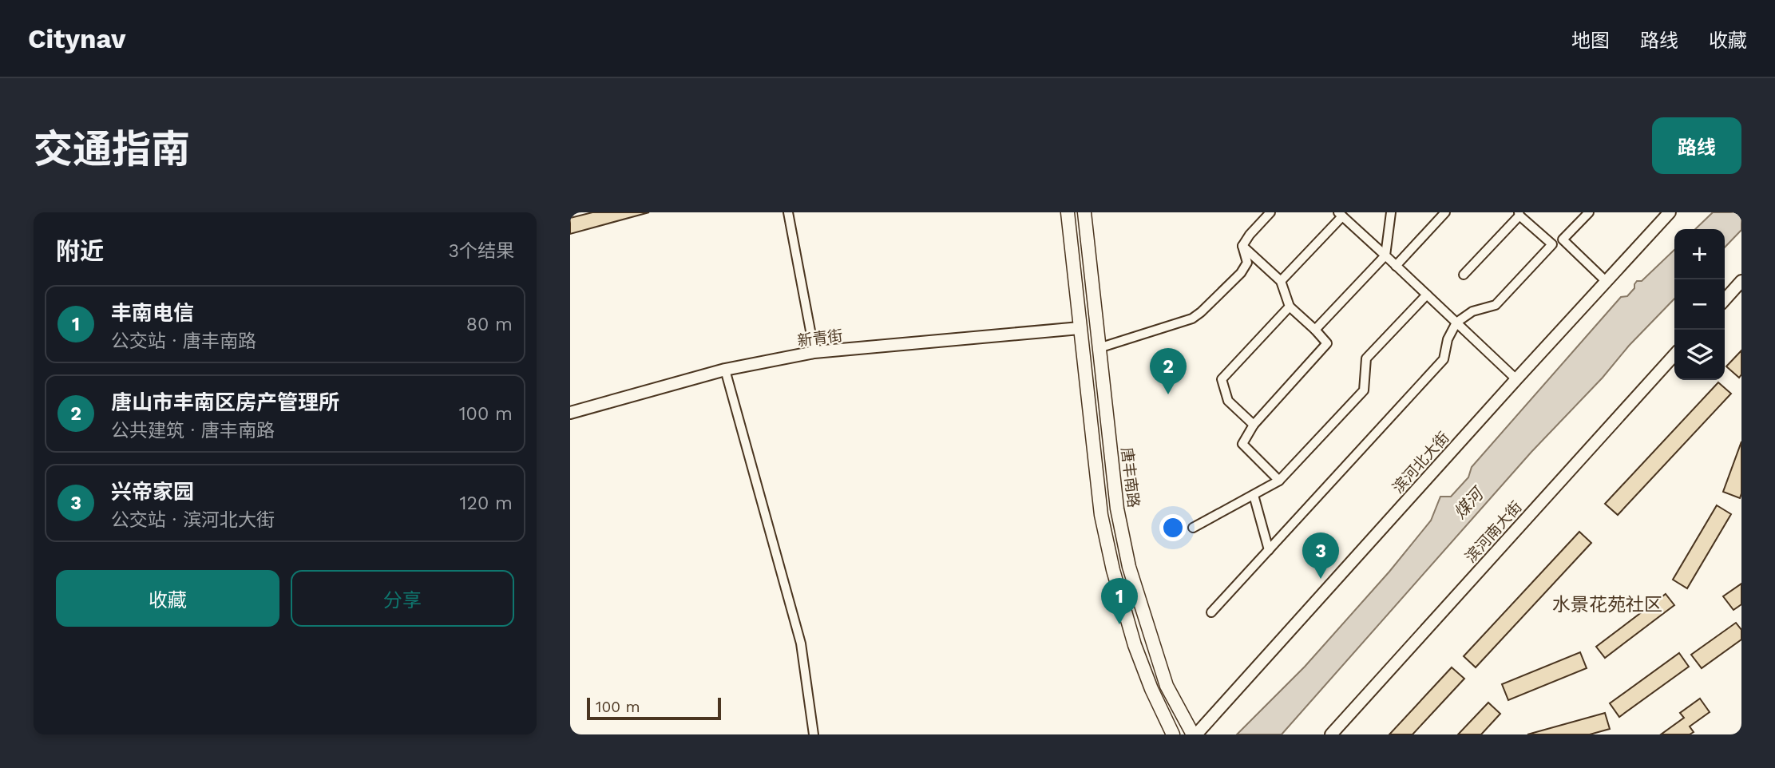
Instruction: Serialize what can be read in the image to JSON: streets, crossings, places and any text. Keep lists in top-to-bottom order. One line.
{"streets":{"main road":["唐丰南路"],"street":["新青街","滨河北大街","滨河南大街"]},"crossings":[["滨河北大街","唐丰南路"]],"districts":["水景花苑社区"],"water":["煤河"],"scale_bar":"100 m","page":{"header":"Citynav","nav":["地图","路线","收藏"],"title":"交通指南","buttons":["路线",["收藏","分享"]],"heading":["附近","3个结果"],"map_buttons":["+","−"],"list":[{"mark":"1","name":"丰南电信","note":"公交站 · 唐丰南路","value":"80 m"},{"mark":"2","name":"唐山市丰南区房产管理所","note":"公共建筑 · 唐丰南路","value":"100 m"},{"mark":"3","name":"兴帝家园","note":"公交站 · 滨河北大街","value":"120 m"}],"pins":["2","3","1"],"scale":"100 m"}}
